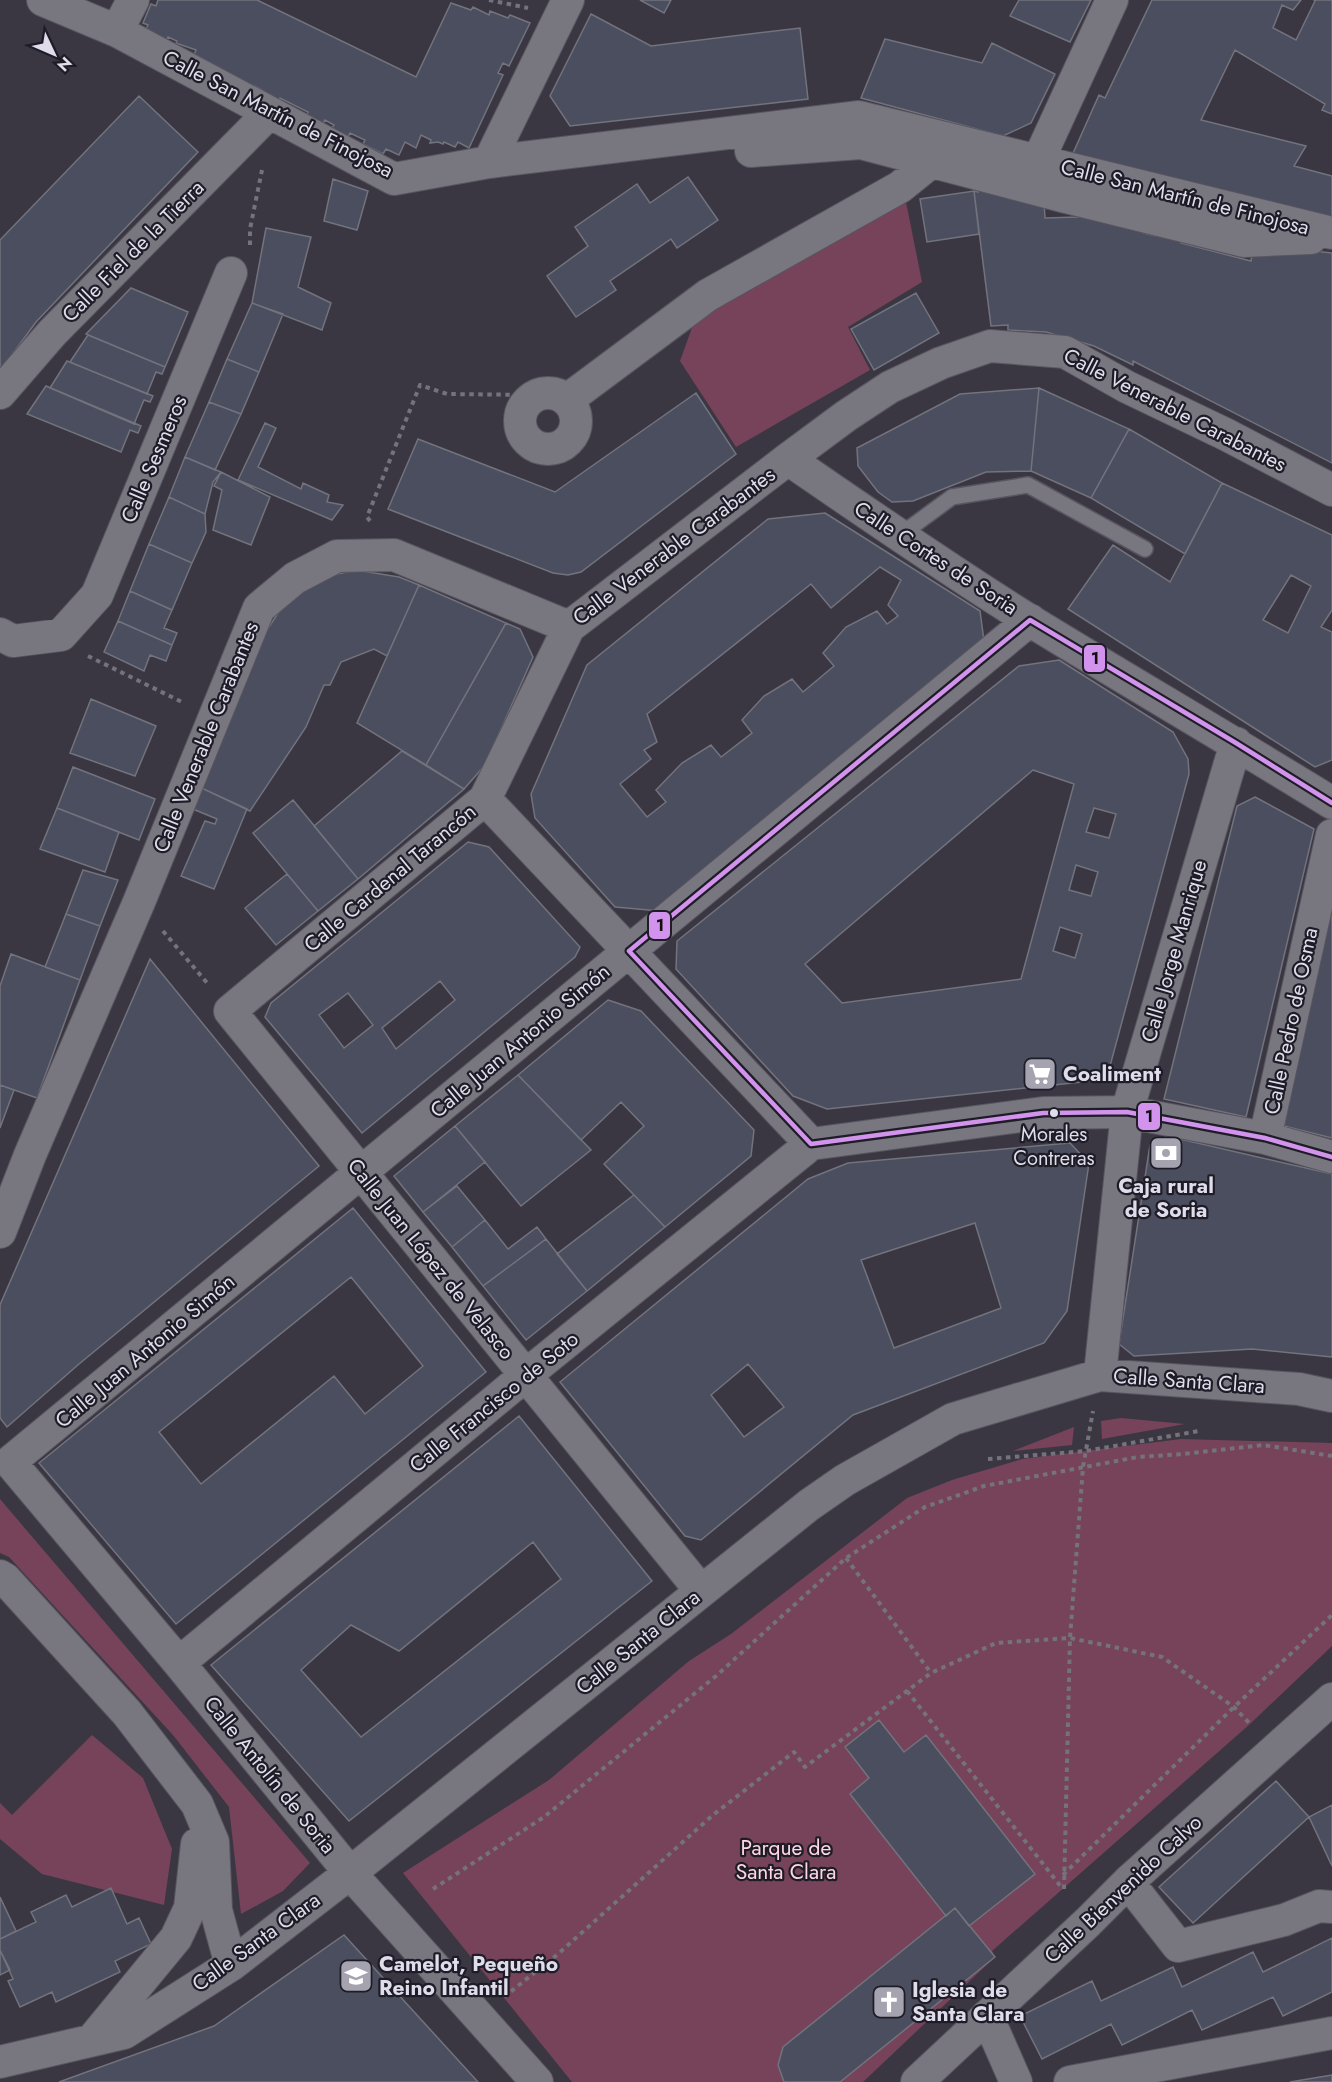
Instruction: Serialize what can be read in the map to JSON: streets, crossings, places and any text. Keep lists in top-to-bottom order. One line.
{"streets":{"street":["Calle San Martín de Finojosa","Calle Fiel de la Tierra","Calle Venerable Carabantes","Calle Sesmeros","Calle Cortes de Soria","Calle Cardenal Tarancón","Calle Jorge Manrique","Calle Pedro de Osma","Calle Juan Antonio Simón","Calle Juan López de Velasco","Calle Santa Clara","Calle Francisco de Soto","Calle Antolín de Soria","Calle Bienvenido Calvo"]},"crossings":[["Calle San Martín de Finojosa","Calle Fiel de la Tierra"],["Calle Venerable Carabantes","Calle Cortes de Soria"],["Calle Venerable Carabantes","Calle Cardenal Tarancón"],["Calle Cortes de Soria","Calle Jorge Manrique"],["Calle Cortes de Soria","Calle Juan Antonio Simón"],["Calle Cardenal Tarancón","Calle Juan López de Velasco"],["Calle Jorge Manrique","Calle Santa Clara"],["Calle Juan Antonio Simón","Calle Juan López de Velasco"],["Calle Juan Antonio Simón","Calle Antolín de Soria"],["Calle Juan López de Velasco","Calle Santa Clara"],["Calle Juan López de Velasco","Calle Francisco de Soto"],["Calle Santa Clara","Calle Antolín de Soria"],["Calle Francisco de Soto","Calle Antolín de Soria"]],"parks":["Parque de Santa Clara"],"places":{"supermarket":["Coaliment"],"other":["Morales Contreras"],"bank":["Caja rural de Soria"],"school or university":["Camelot, Pequeño Reino Infantil"],"church":["Iglesia de Santa Clara"]},"lines":["transit line 1"],"north":"bottom right"}
